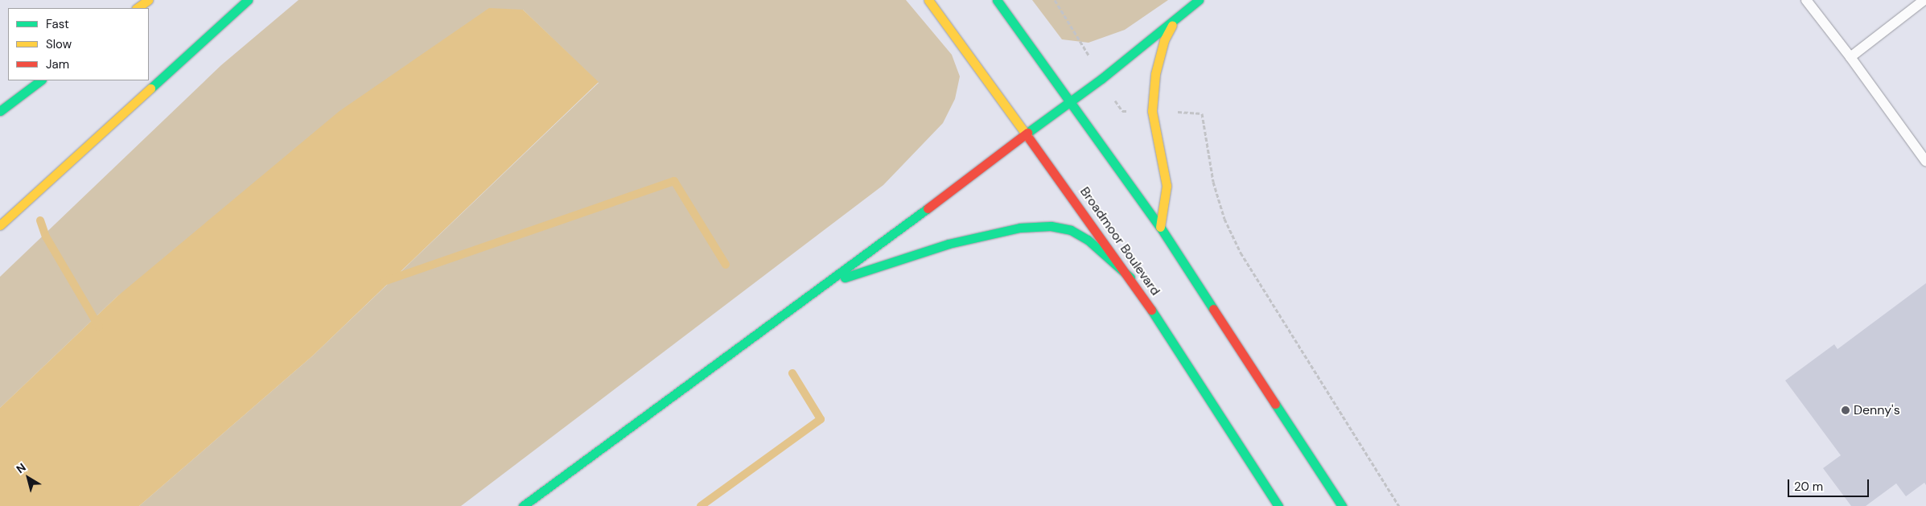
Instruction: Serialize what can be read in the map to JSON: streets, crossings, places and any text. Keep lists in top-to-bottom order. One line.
{"streets":{"main road":["Broadmoor Boulevard"]},"places":["Denny's"],"legend":["Fast","Slow","Jam"],"scale_bar":"20 m","north":"top left"}
